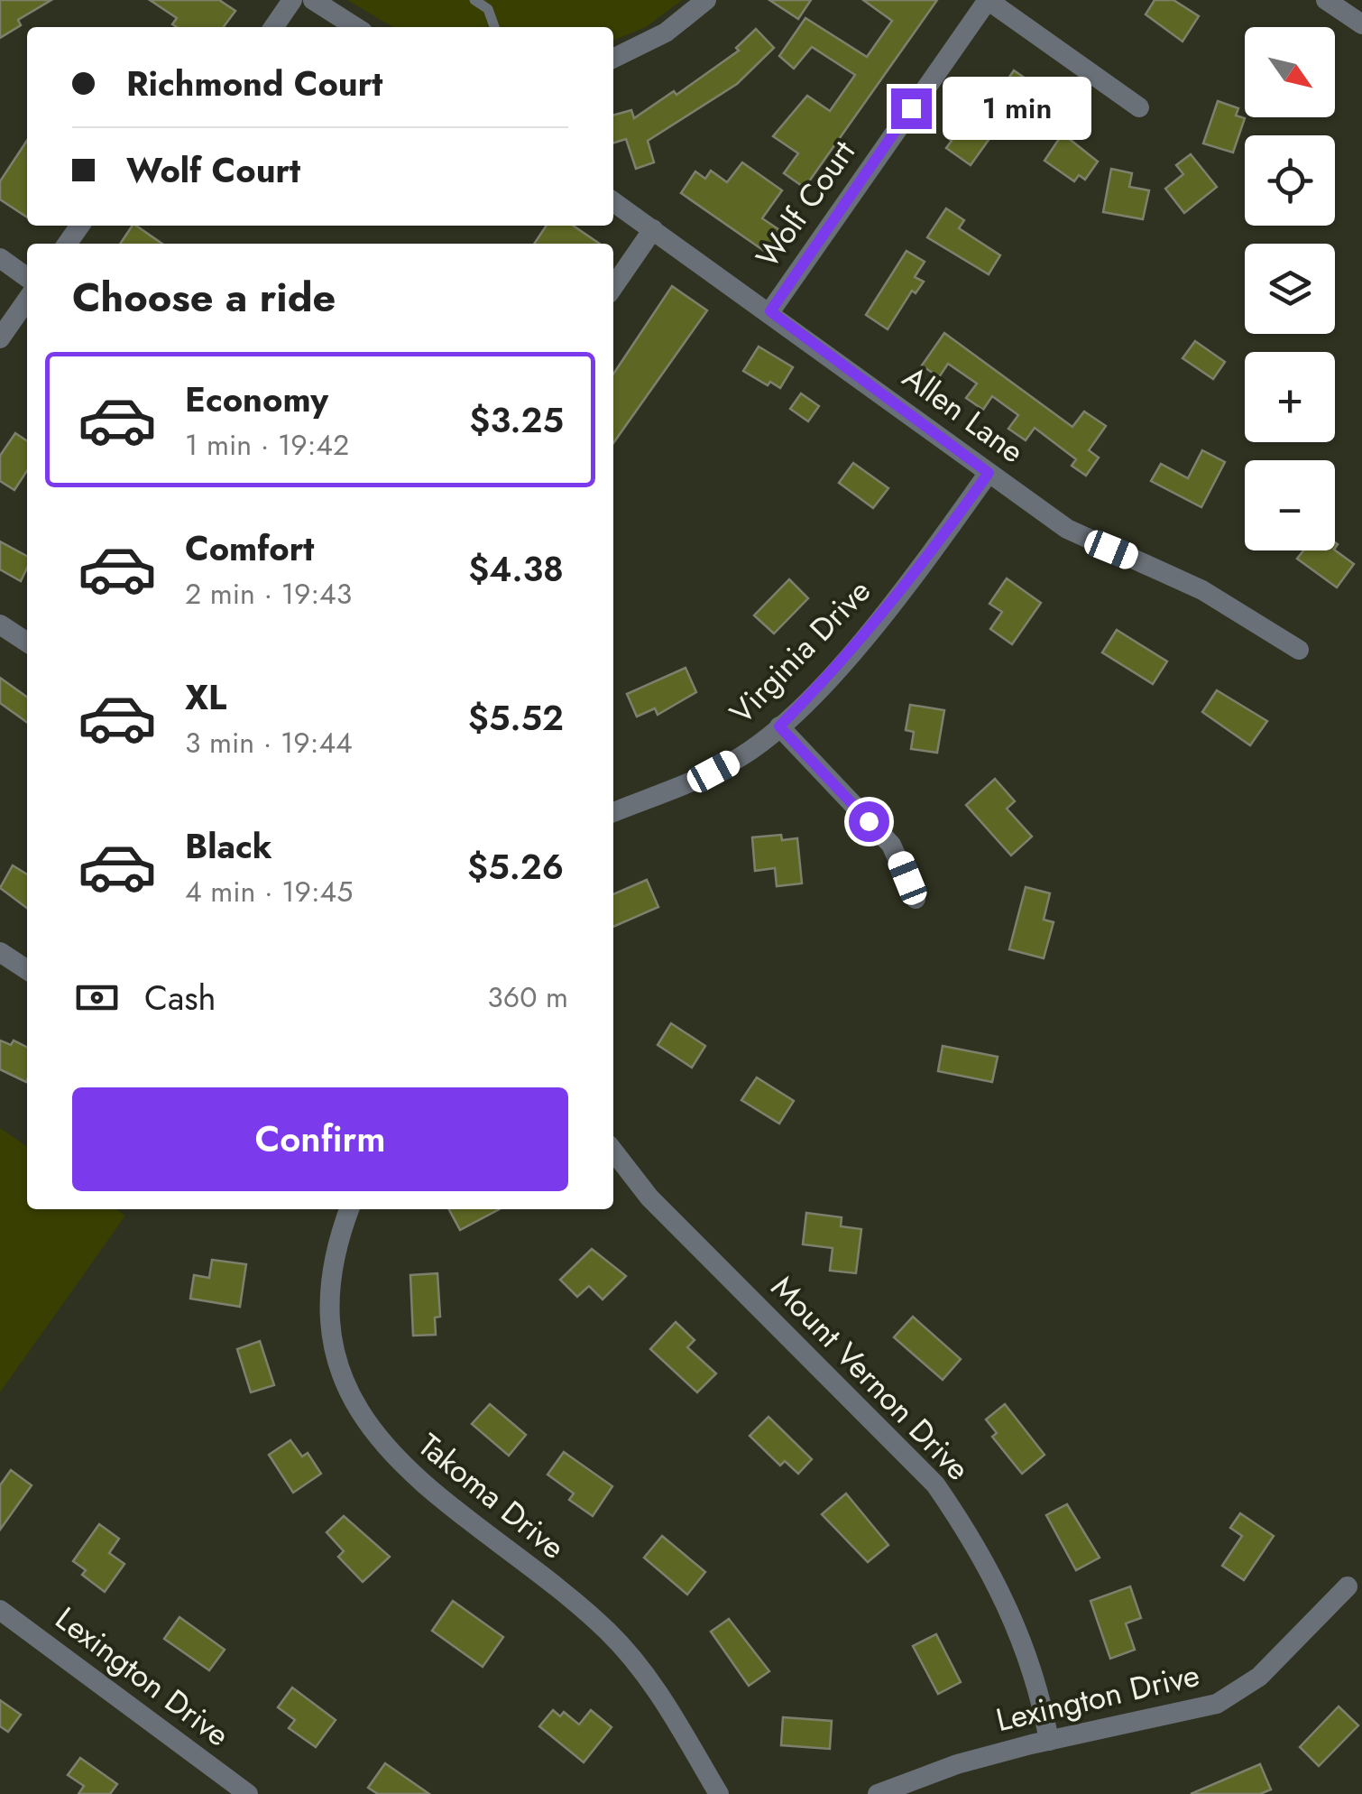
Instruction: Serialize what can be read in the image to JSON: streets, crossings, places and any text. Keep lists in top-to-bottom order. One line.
{"streets":{"street":["Wolf Court","Allen Lane","Virginia Drive","Mount Vernon Drive","Takoma Drive","Lexington Drive"]},"crossings":[["Wolf Court","Allen Lane"],["Allen Lane","Virginia Drive"],["Mount Vernon Drive","Lexington Drive"]],"north":"bottom right","page":{"map_buttons":["+","−"],"banner":["Richmond Court","Wolf Court"],"bubble":"1 min","heading":"Choose a ride","list":[{"name":"Economy","note":"1 min · 19:42","value":"$3.25"},{"name":"Comfort","note":"2 min · 19:43","value":"$4.38"},{"name":"XL","note":"3 min · 19:44","value":"$5.52"},{"name":"Black","note":"4 min · 19:45","value":"$5.26"}],"pay":["Cash","360 m"],"buttons":"Confirm"}}
